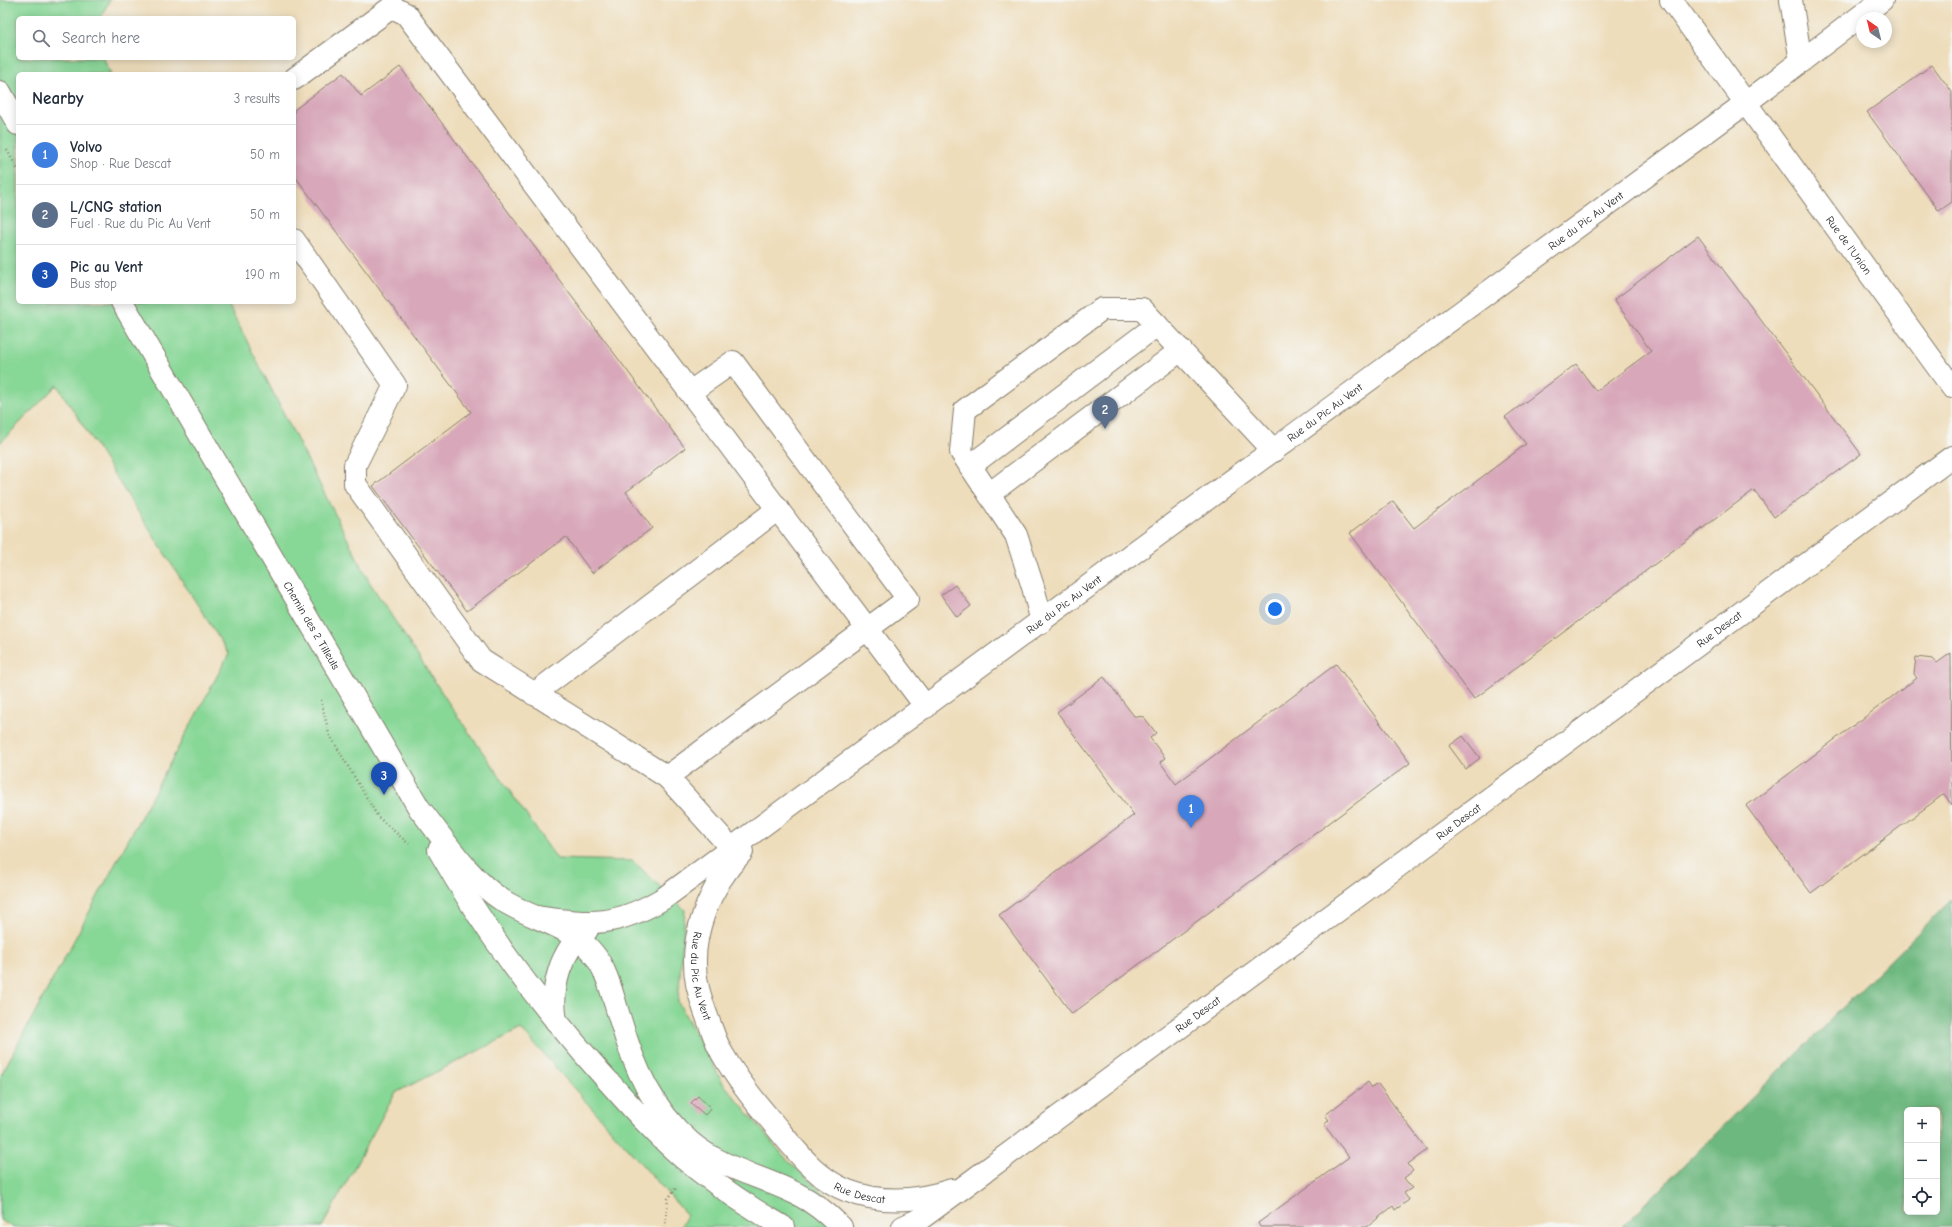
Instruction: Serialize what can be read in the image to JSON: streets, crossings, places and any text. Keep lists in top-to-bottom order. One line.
{"streets":{"street":["Rue du Pic Au Vent","Rue de l'Union","Chemin des 2 Tilleuls","Rue Descat"]},"crossings":[["Rue du Pic Au Vent","Rue de l'Union"],["Rue du Pic Au Vent","Chemin des 2 Tilleuls"],["Rue du Pic Au Vent","Rue Descat"]],"north":"top left","page":{"search":"Search here","heading":["Nearby","3 results"],"list":[{"mark":"1","name":"Volvo","note":"Shop · Rue Descat","value":"50 m"},{"mark":"2","name":"L/CNG station","note":"Fuel · Rue du Pic Au Vent","value":"50 m"},{"mark":"3","name":"Pic au Vent","note":"Bus stop","value":"190 m"}],"pins":["2","3","1"],"map_buttons":["+","−"]}}
